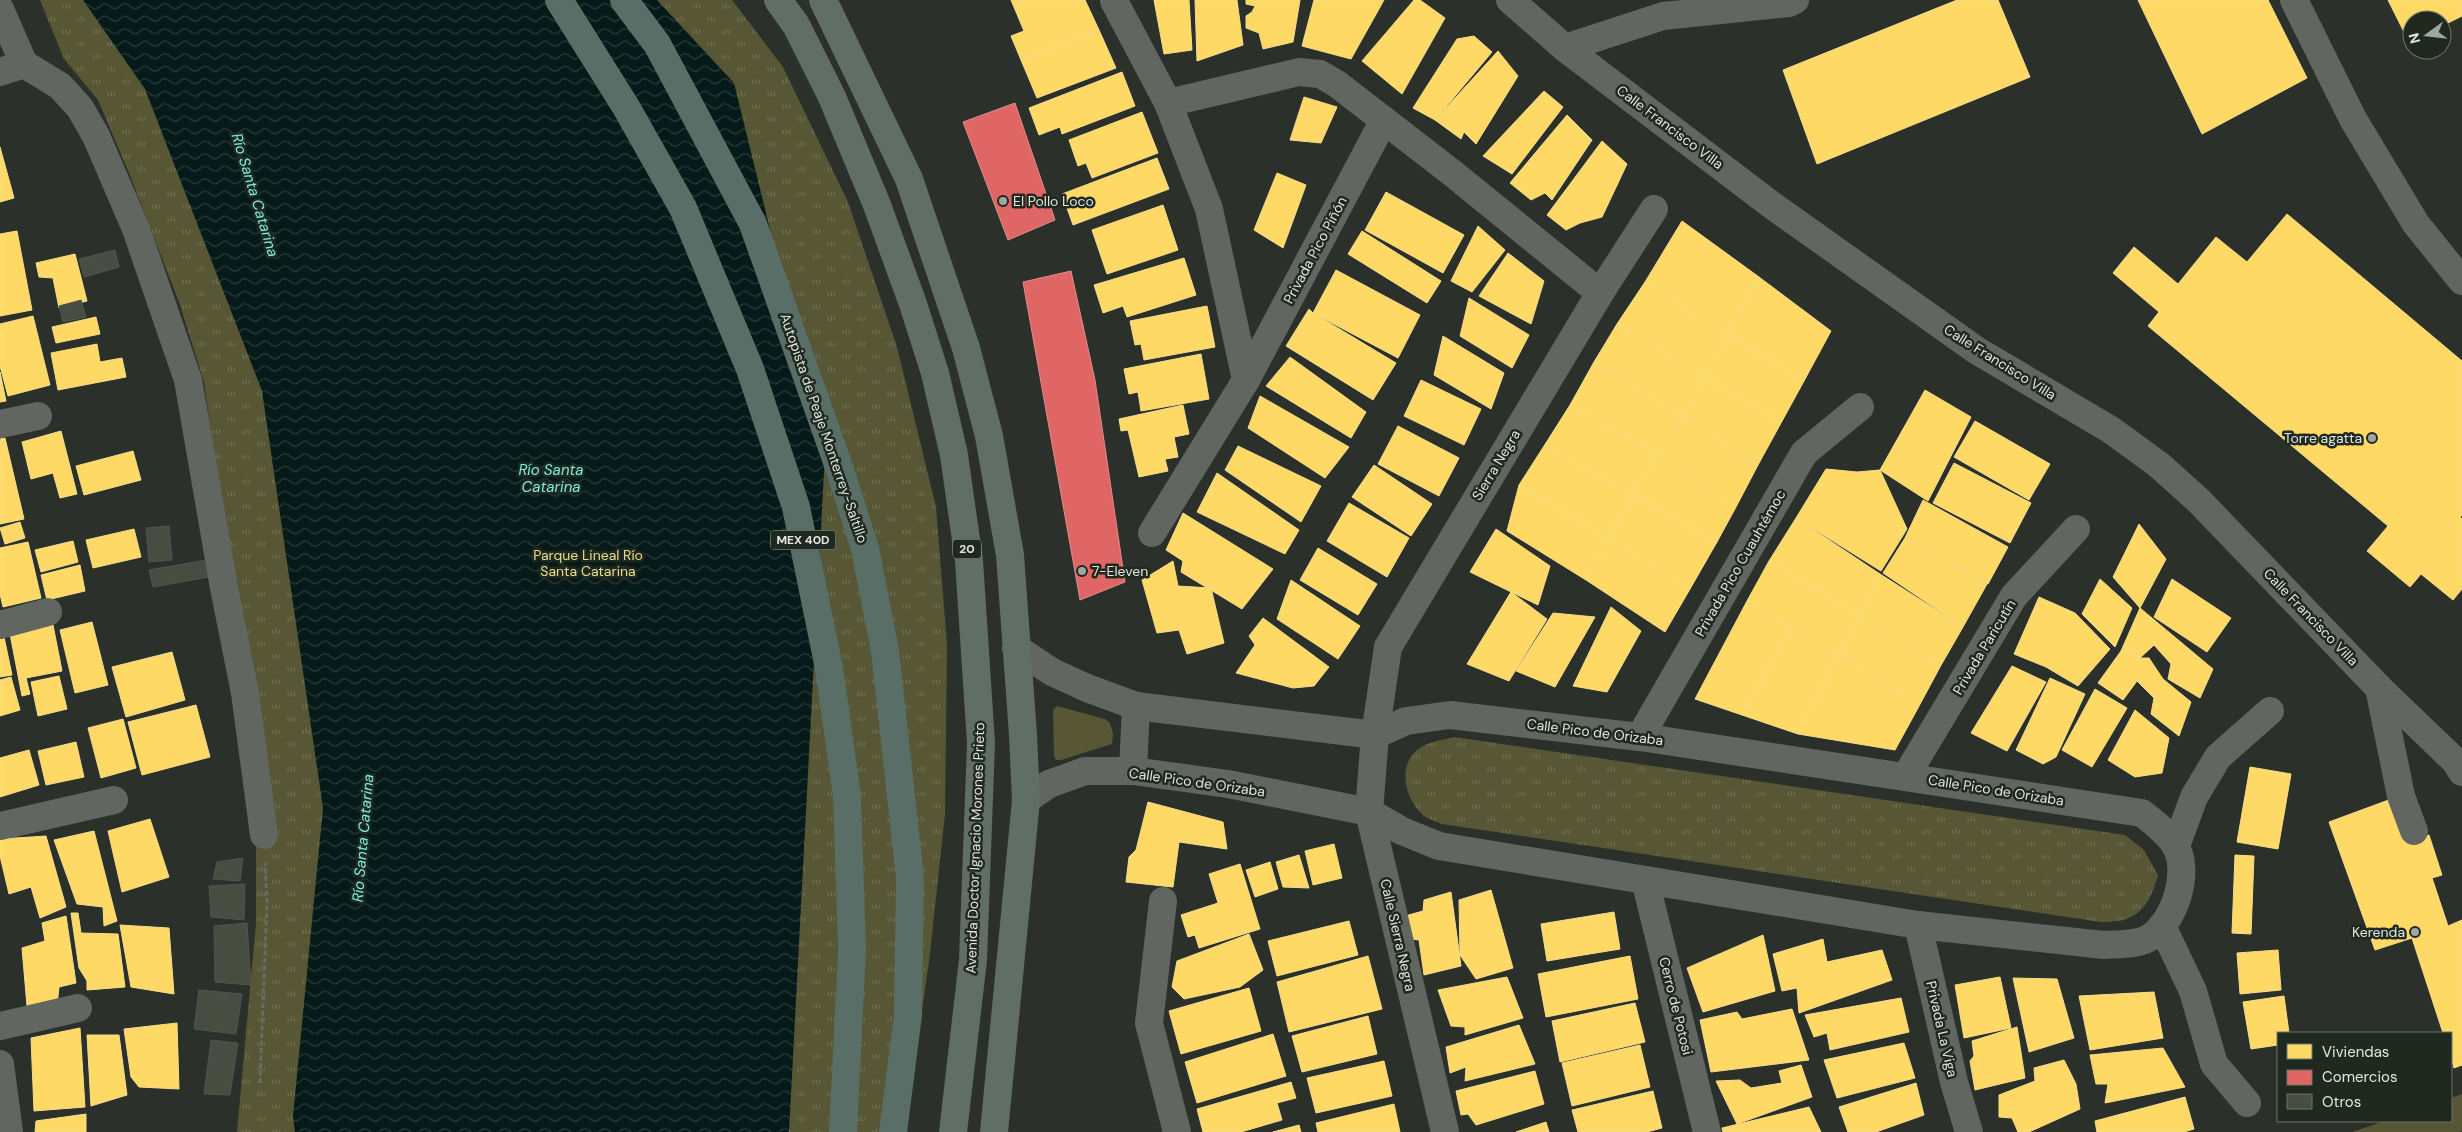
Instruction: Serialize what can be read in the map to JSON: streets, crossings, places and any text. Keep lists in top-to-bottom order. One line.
{"streets":{"highway":["Autopista de Peaje Monterrey-Saltillo","MEX 40D"],"main road":["20","Avenida Doctor Ignacio Morones Prieto"],"street":["Calle Francisco Villa","Privada Pico Piñón","Sierra Negra","Privada Pico Cuauhtémoc","Privada Paricutín","Calle Pico de Orizaba","Calle Sierra Negra","Cerro de Potosi","Privada La Viga"]},"crossings":[["Sierra Negra","Calle Pico de Orizaba"],["Sierra Negra","Calle Sierra Negra"],["Privada Pico Cuauhtémoc","Calle Pico de Orizaba"],["Privada Paricutín","Calle Pico de Orizaba"],["Calle Pico de Orizaba","Calle Sierra Negra"],["Calle Pico de Orizaba","Cerro de Potosi"],["Calle Pico de Orizaba","Privada La Viga"]],"water":["Río Santa Catarina"],"parks":["Parque Lineal Río Santa Catarina"],"places":["El Pollo Loco","Torre agatta","7-Eleven","Kerenda"],"legend":["Viviendas","Comercios","Otros"],"north":"left"}
